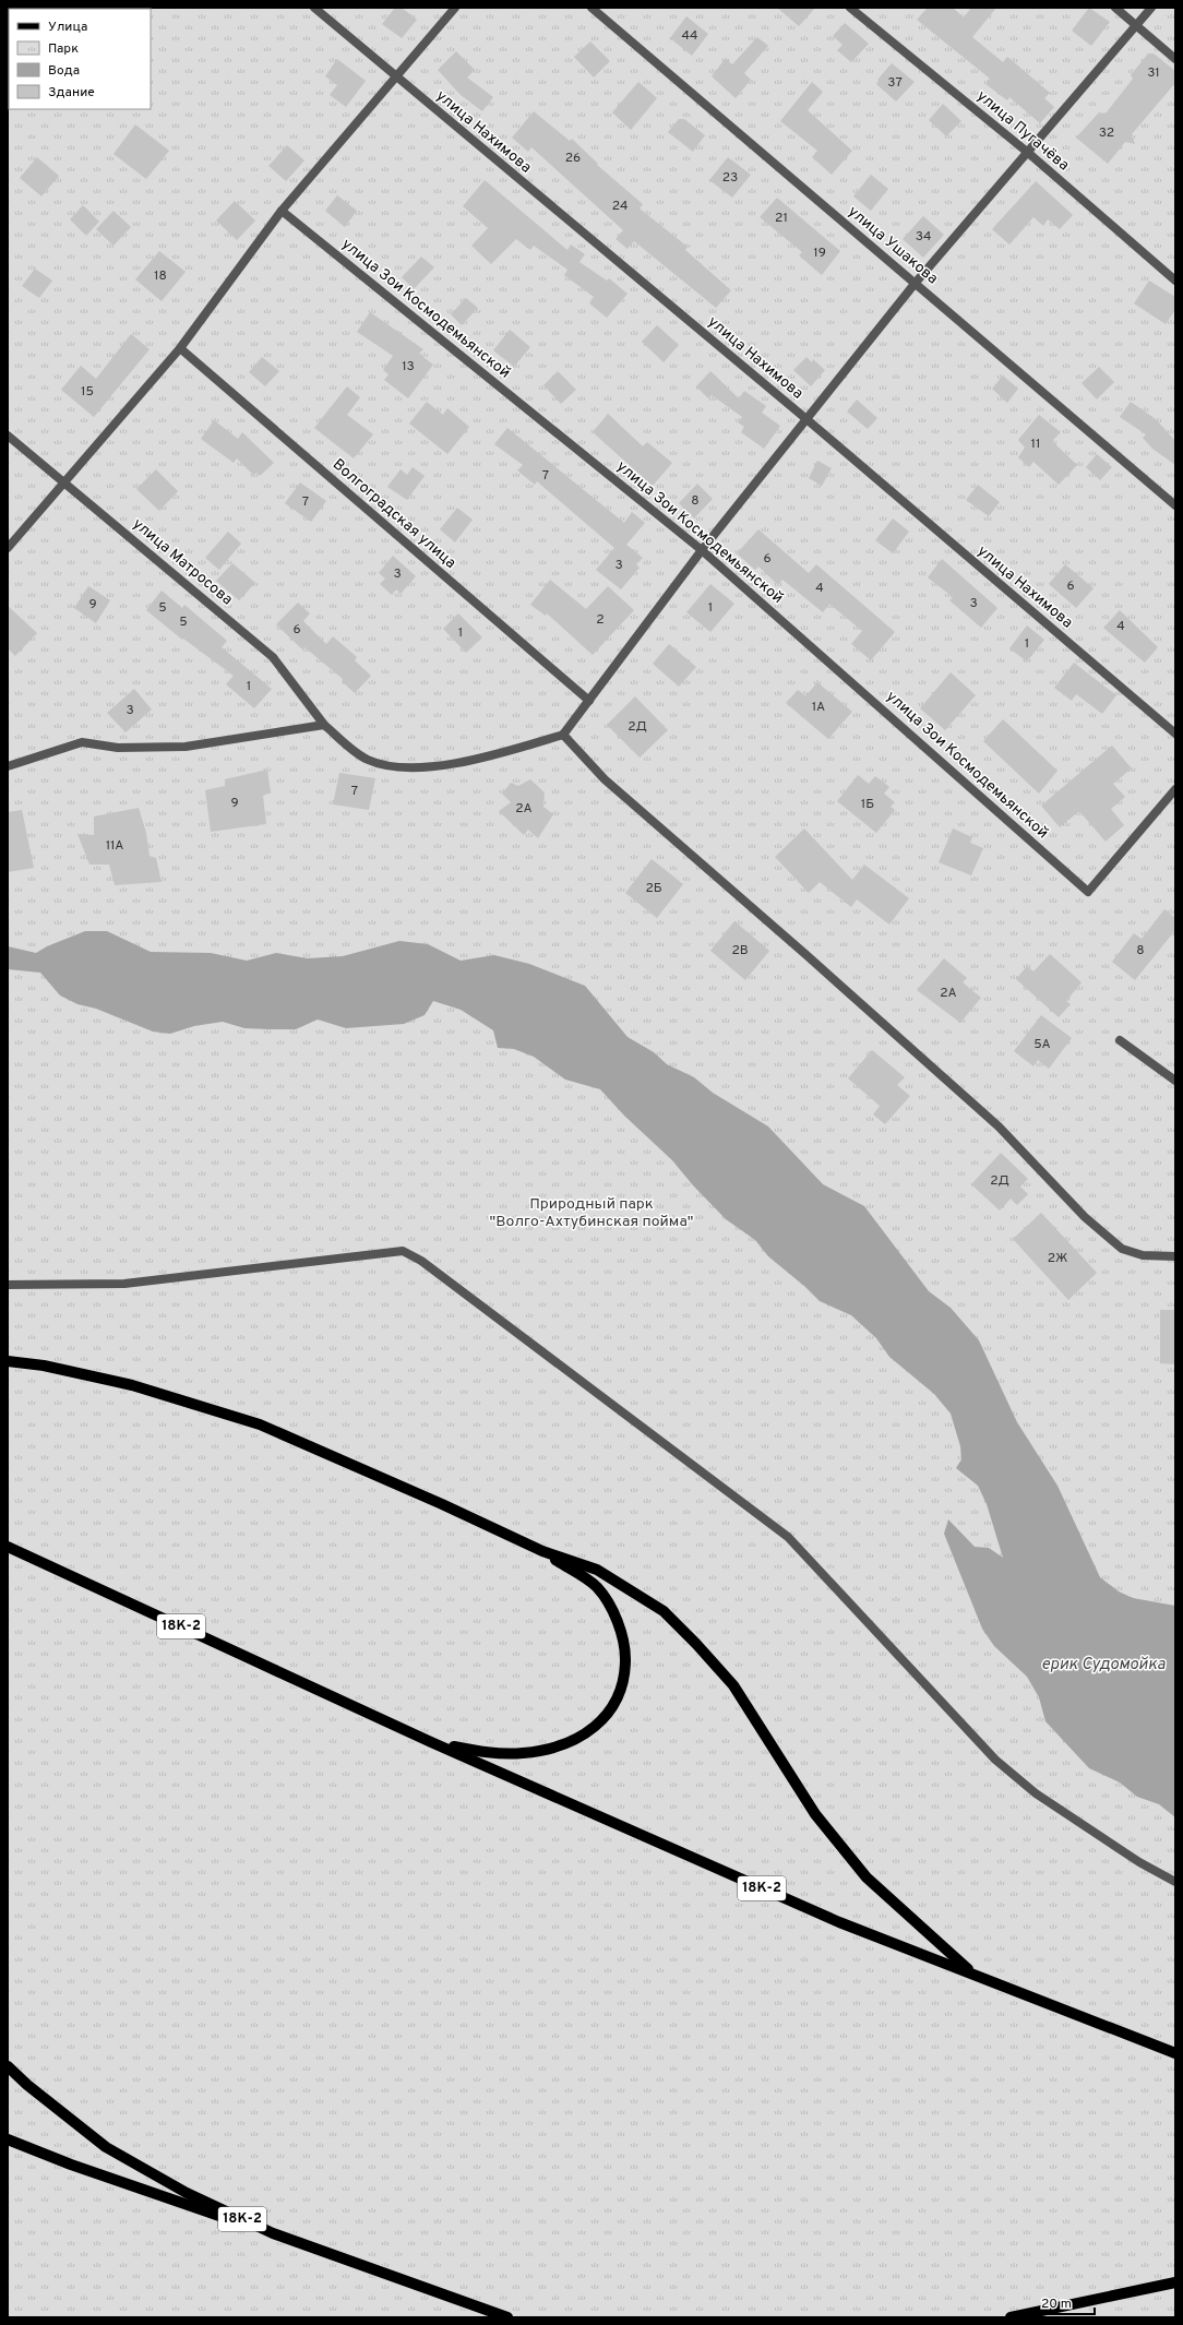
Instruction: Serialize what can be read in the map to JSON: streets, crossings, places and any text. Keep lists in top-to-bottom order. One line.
{"streets":{"main road":["18К-2"],"street":["улица Пугачёва","улица Нахимова","улица Ушакова","улица Зои Космодемьянской","Волгоградская улица","улица Матросова"]},"water":["ерик Судомойка"],"parks":["Природный парк \"Волго-Ахтубинская пойма\""],"house_numbers":["44","31","37","32","26","23","24","21","34","19","18","13","15","11","7","8","7","6","3","3","6","4","3","9","5","1","2","5","4","6","1","1","1","1А","3","2Д","7","9","1Б","2А","11А","2Б","2В","8","2А","5А","2Д","2Ж"],"legend":["Улица","Парк","Вода","Здание"],"scale_bar":"20 m"}
